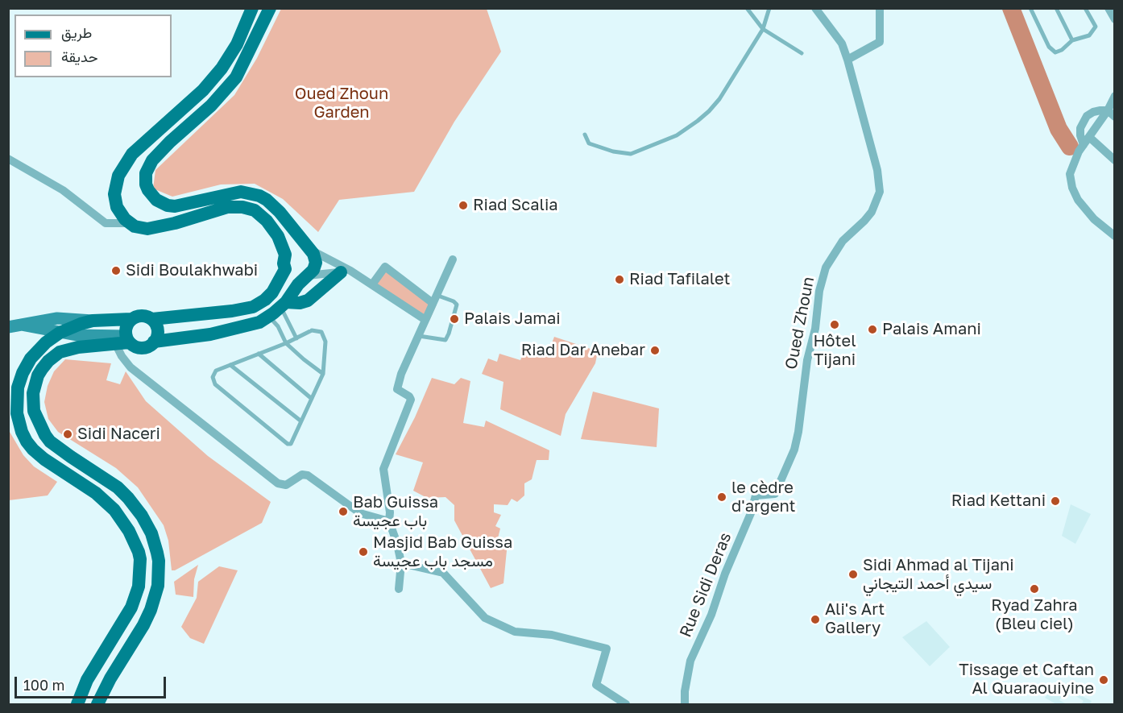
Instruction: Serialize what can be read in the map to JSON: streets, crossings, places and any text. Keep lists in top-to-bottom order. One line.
{"streets":{"street":["Oued Zhoun","Rue Sidi Deras"]},"crossings":[["Oued Zhoun","Rue Sidi Deras"]],"parks":["Oued Zhoun Garden"],"places":["Riad Scalia","Sidi Boulakhwabi","Riad Tafilalet","Palais Jamai","Hôtel Tijani","Palais Amani","Riad Dar Anebar","Sidi Naceri","le cèdre d'argent","Riad Kettani","Bab Guissa باب عجيسة","Masjid Bab Guissa مسجد باب عجيسة","Sidi Ahmad al Tijani سيدي أحمد التيجاني","Ryad Zahra (Bleu ciel)","Ali's Art Gallery","Tissage et Caftan Al Quaraouiyine"],"legend":["طريق","حديقة"],"scale_bar":"100 m"}
